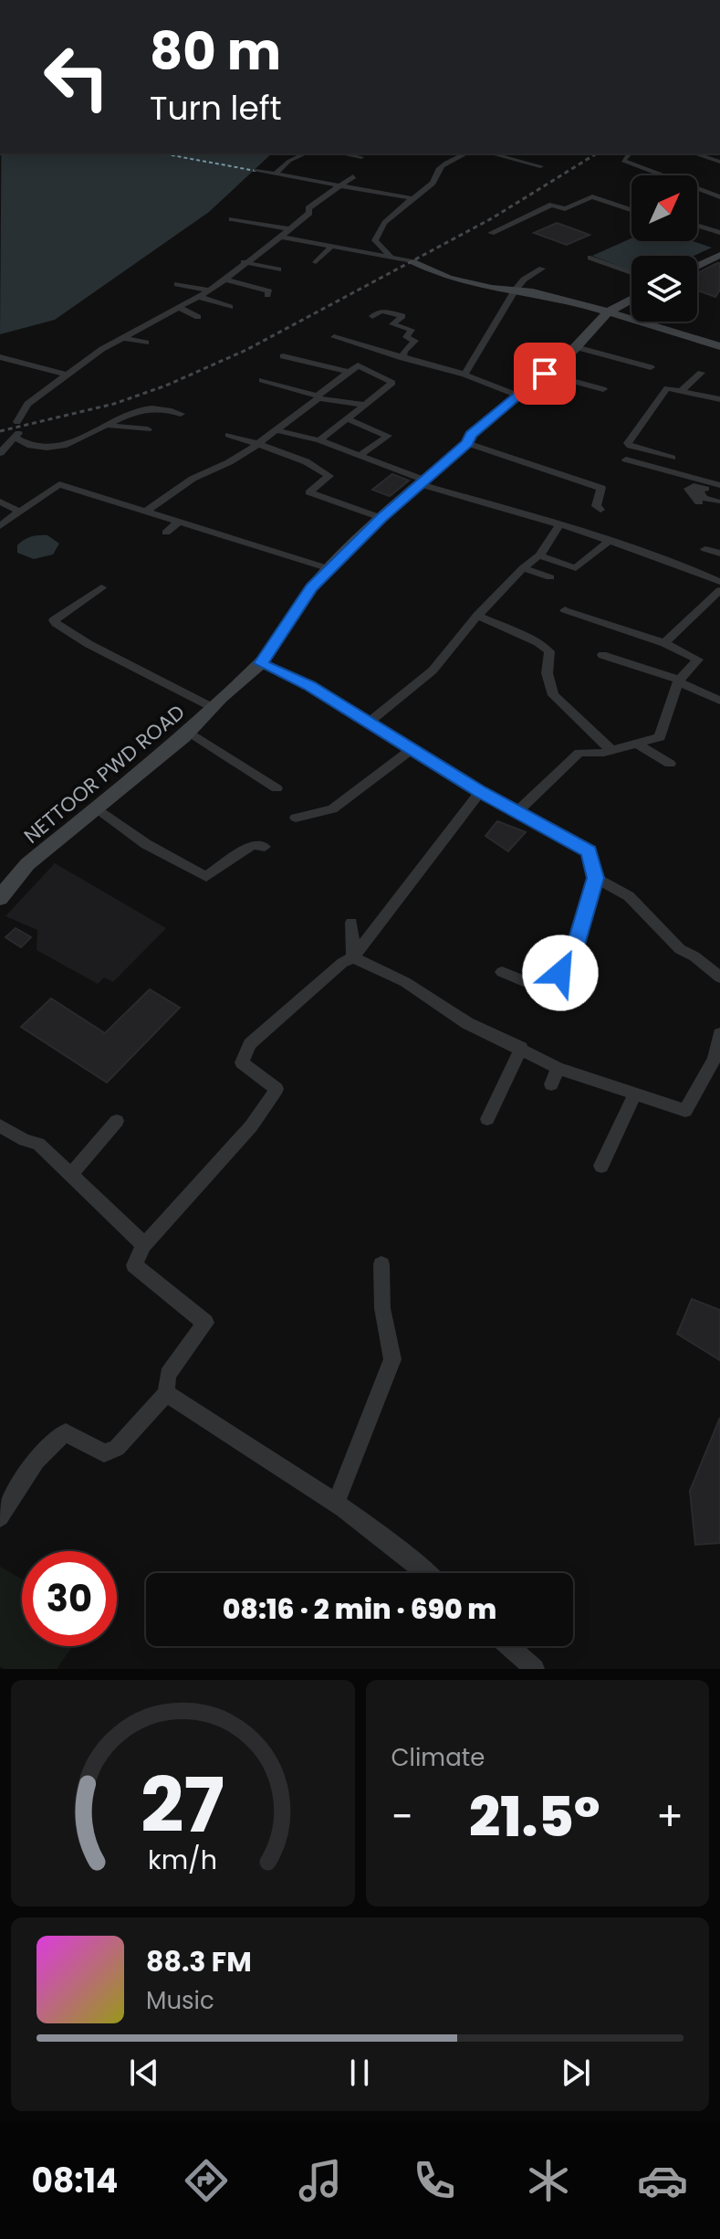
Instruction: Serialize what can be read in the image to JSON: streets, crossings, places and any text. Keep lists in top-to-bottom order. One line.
{"streets":{"street":["NETTOOR PWD ROAD"]},"north":"top right","page":{"turn":["80 m","Turn left"],"limit":"30","trip":"08:16 · 2 min · 690 m","tile":"Climate","heat":["−","21.5°","+"],"song":["88.3 FM","Music"],"tabs":"08:14","gauge":["27","km/h"]}}
